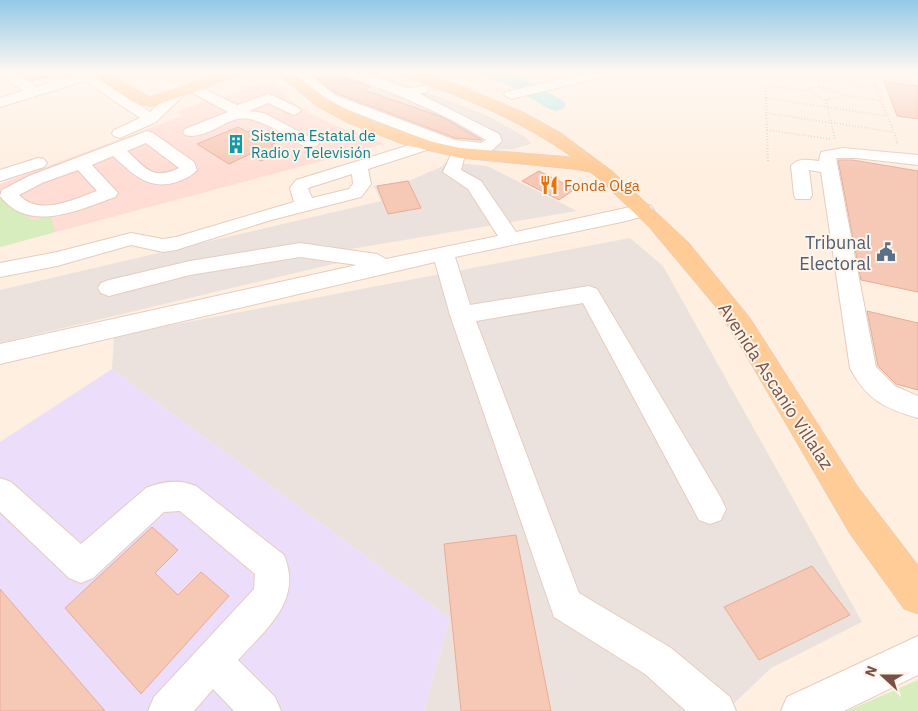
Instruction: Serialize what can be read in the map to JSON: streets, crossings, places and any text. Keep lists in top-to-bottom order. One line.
{"streets":{"main road":["Avenida Ascanio Villalaz"]},"places":{"building":["Sistema Estatal de Radio y Televisión"],"restaurant":["Fonda Olga"],"public building":["Tribunal Electoral"]},"north":"left"}
